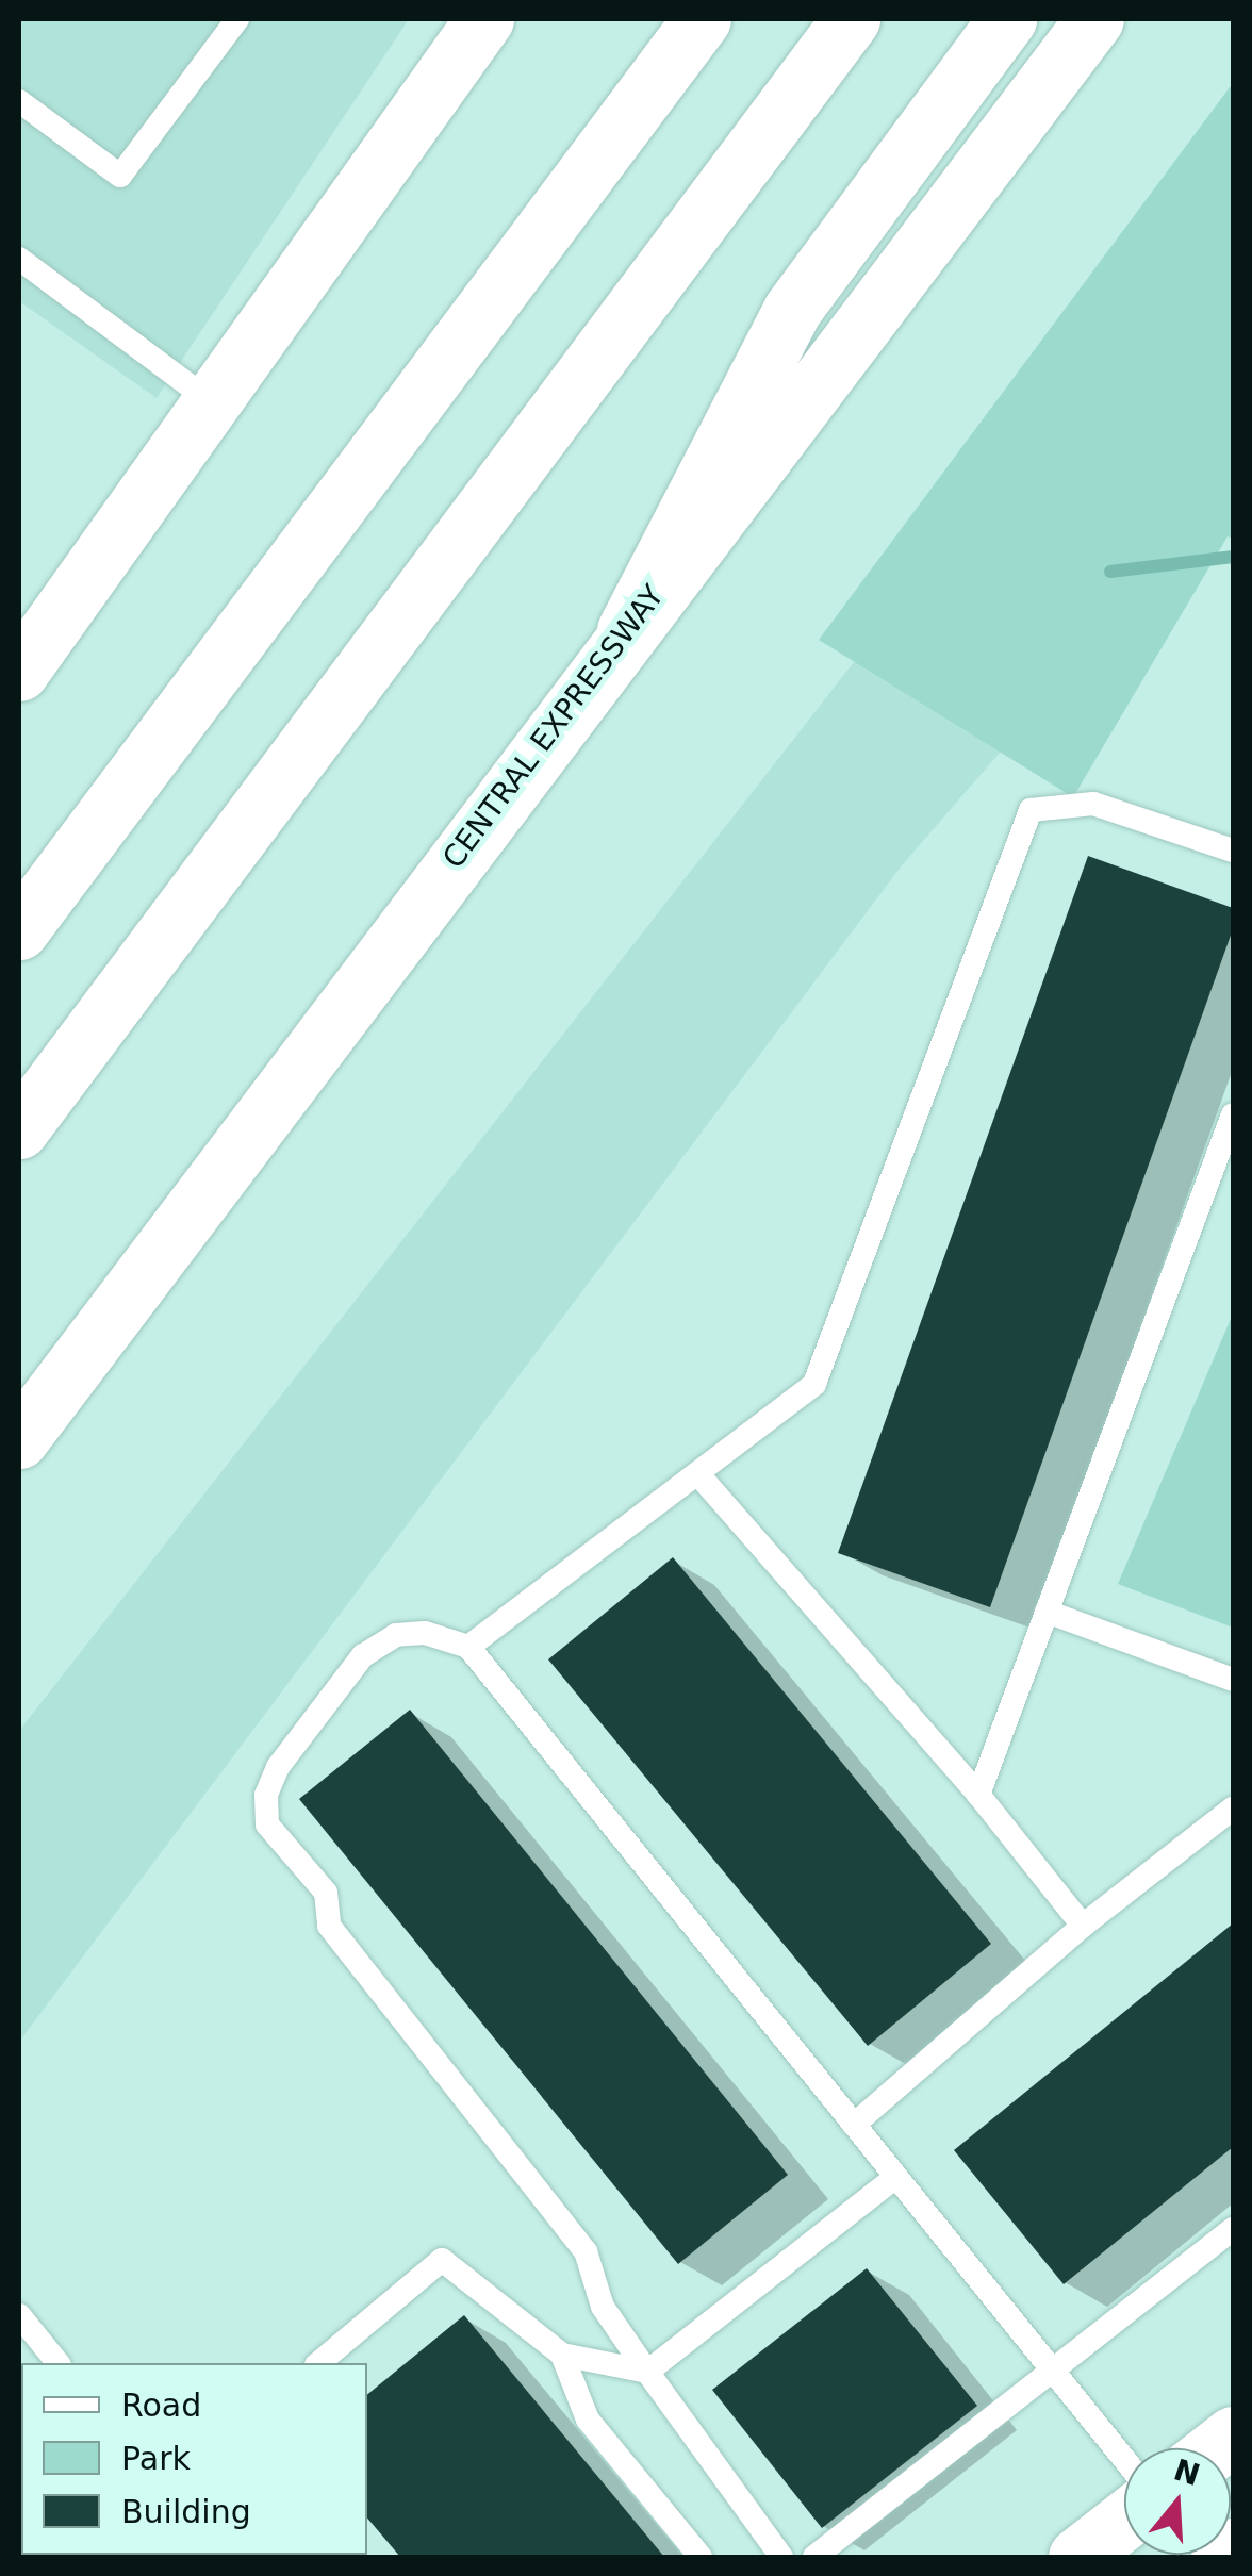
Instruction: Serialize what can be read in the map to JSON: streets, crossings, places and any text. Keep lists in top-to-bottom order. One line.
{"streets":{"main road":["CENTRAL EXPRESSWAY"]},"legend":["Road","Park","Building"],"north":"top"}
